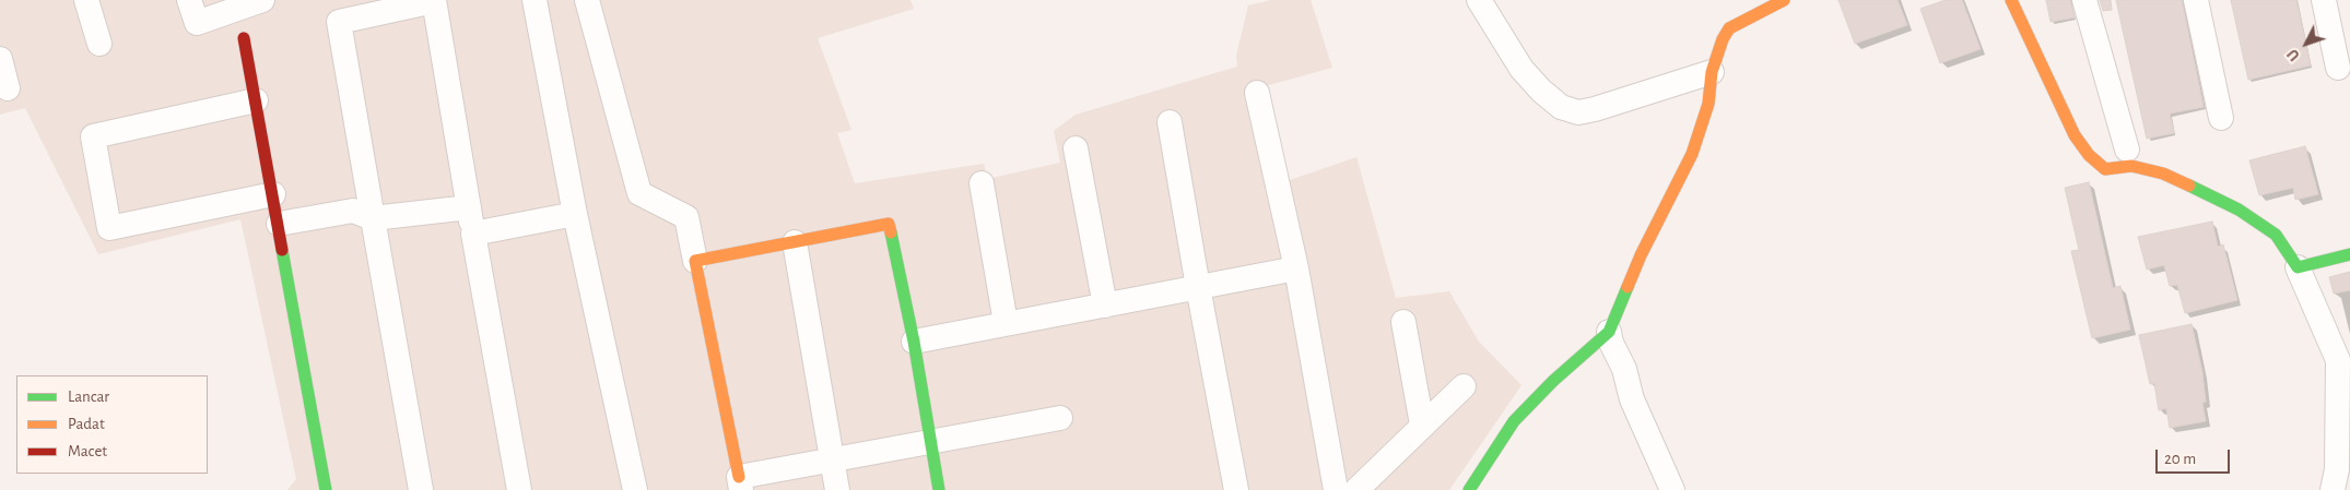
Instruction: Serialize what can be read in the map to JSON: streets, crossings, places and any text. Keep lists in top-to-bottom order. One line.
{"legend":["Lancar","Padat","Macet"],"scale_bar":"20 m","north":"bottom left"}
